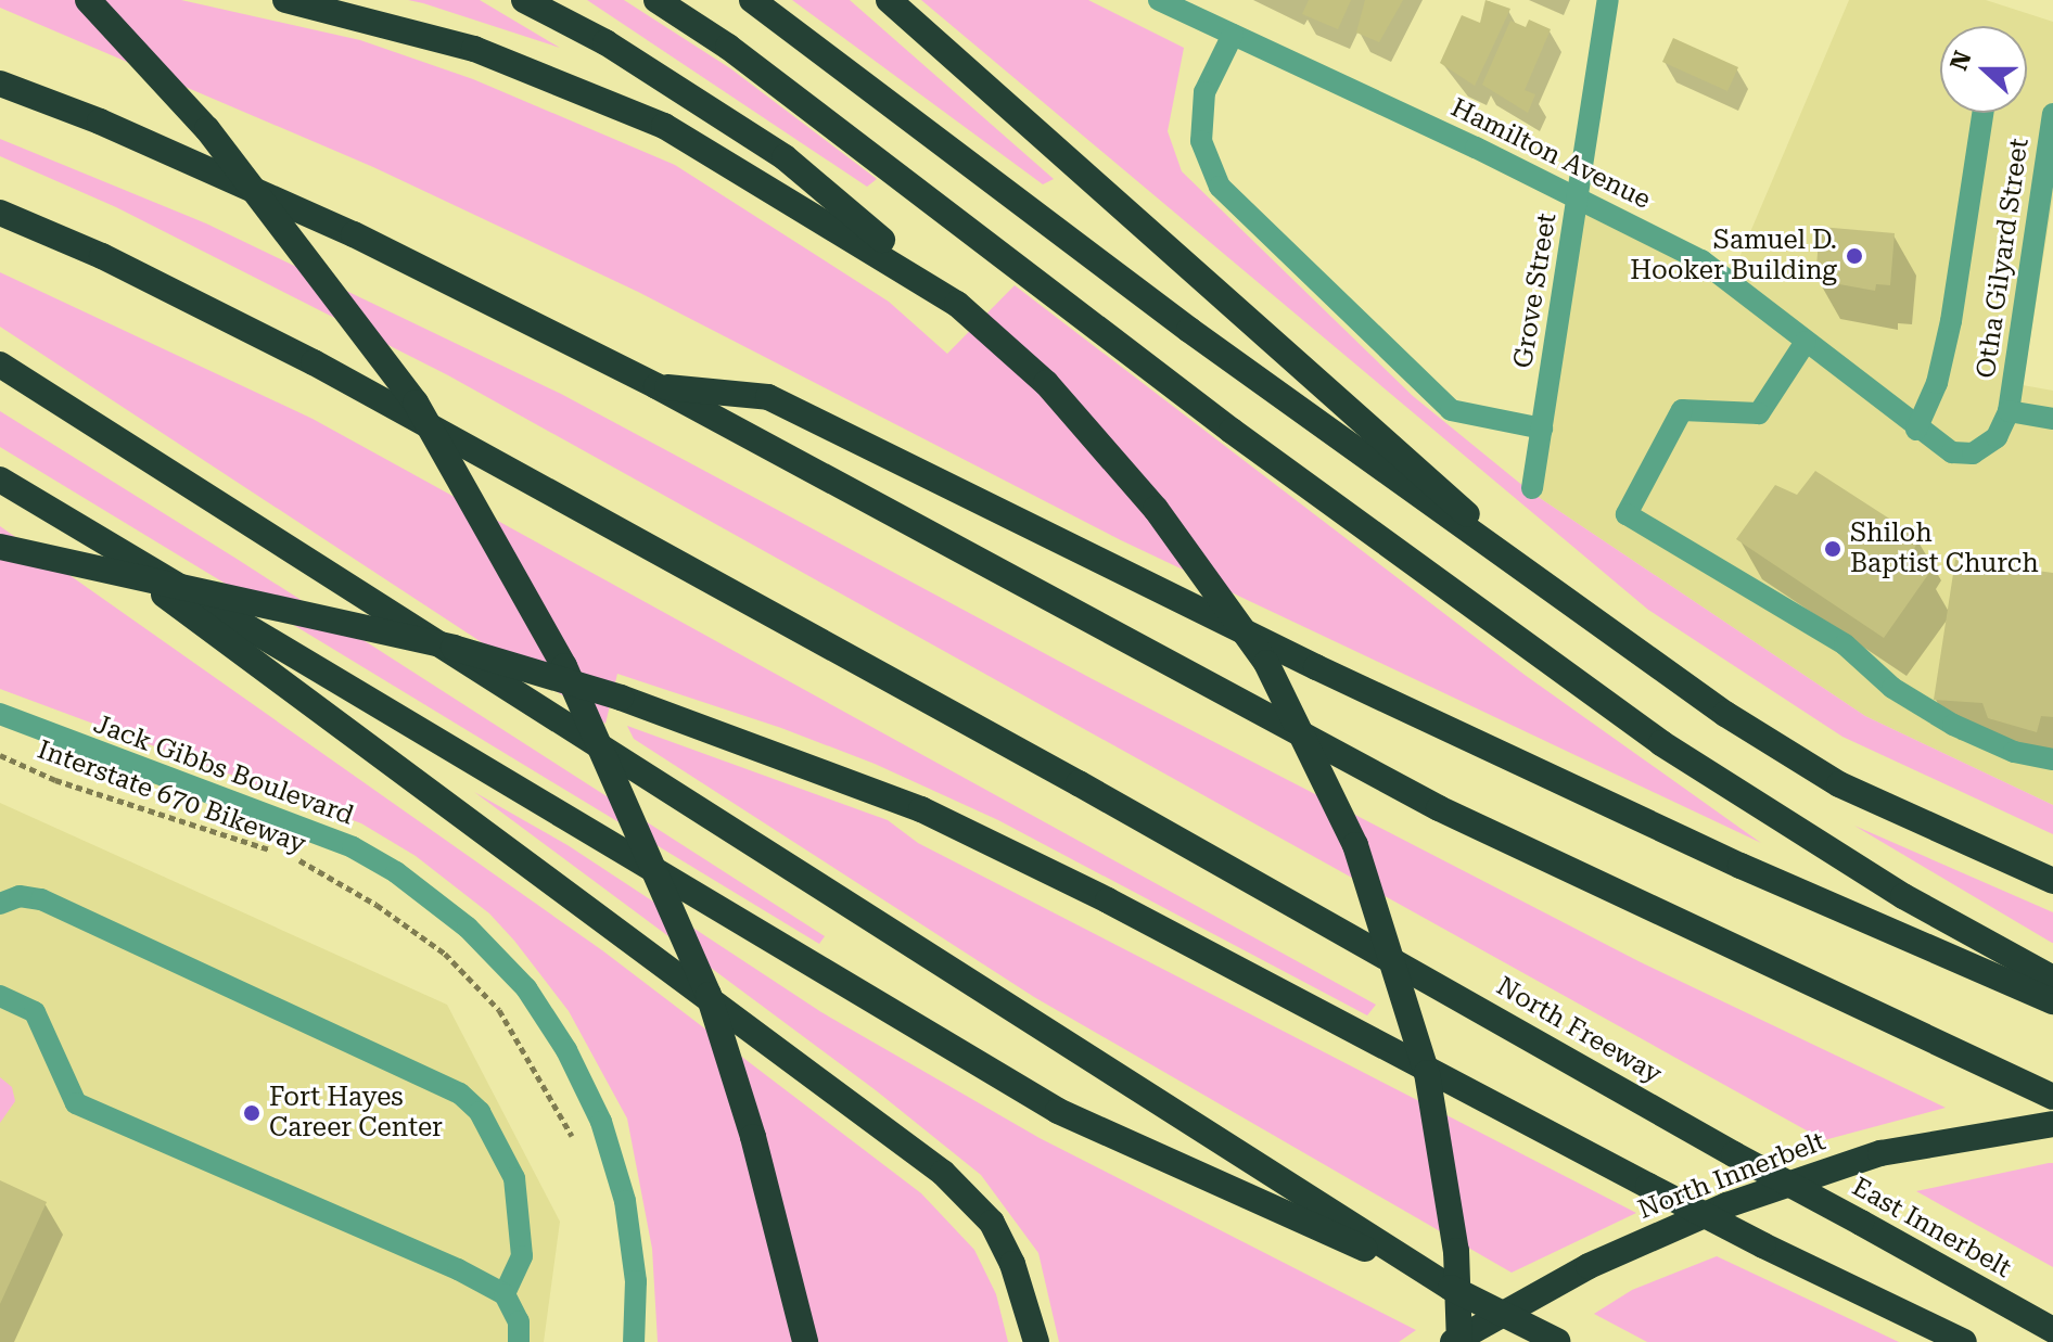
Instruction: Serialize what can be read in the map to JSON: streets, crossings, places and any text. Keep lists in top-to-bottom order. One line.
{"streets":{"highway":["North Freeway","North Innerbelt","East Innerbelt"],"street":["Hamilton Avenue","Otha Gilyard Street","Grove Street","Jack Gibbs Boulevard"],"path":["Interstate 670 Bikeway"]},"crossings":[["Hamilton Avenue","Otha Gilyard Street"],["Hamilton Avenue","Grove Street"],["North Freeway","East Innerbelt"]],"places":["Samuel D. Hooker Building","Shiloh Baptist Church","Fort Hayes Career Center"],"north":"left"}
